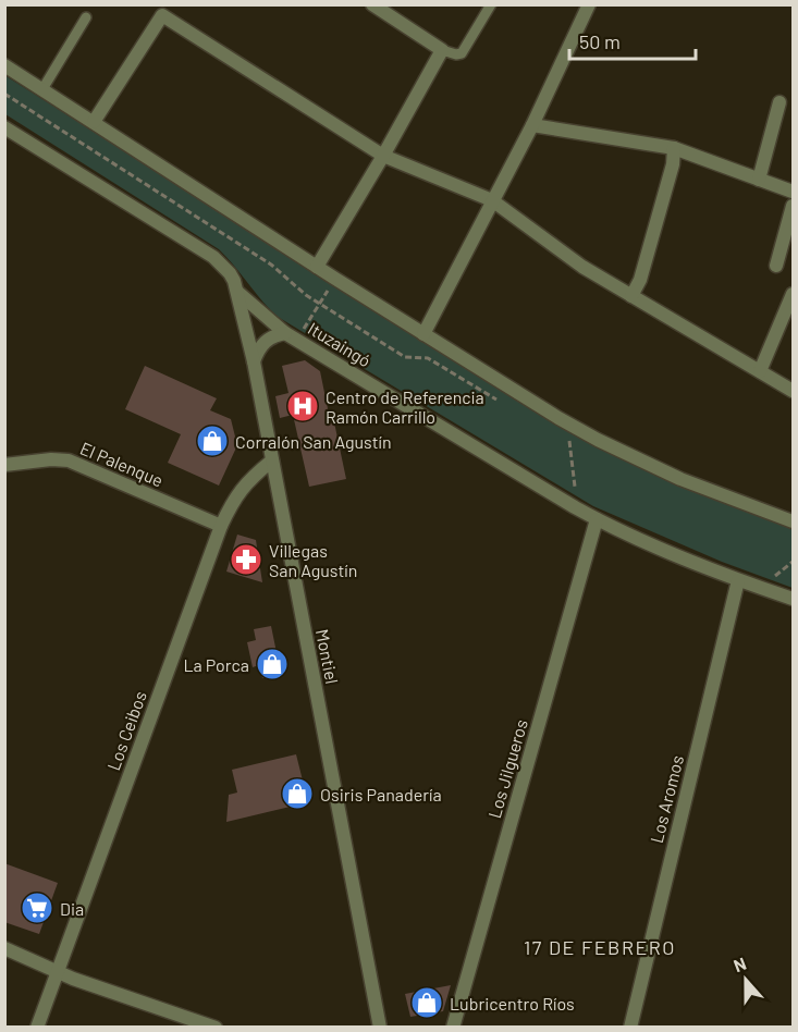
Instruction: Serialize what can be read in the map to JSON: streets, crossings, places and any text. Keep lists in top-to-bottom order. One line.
{"streets":{"street":["Ituzaingó","El Palenque","Montiel","Los Ceibos","Los Jilgueros","Los Aromos"]},"crossings":[["Ituzaingó","Montiel"],["Ituzaingó","Los Jilgueros"],["Ituzaingó","Los Aromos"],["El Palenque","Los Ceibos"],["Montiel","Los Ceibos"]],"districts":["17 DE FEBRERO"],"places":{"hospital":["Centro de Referencia Ramón Carrillo"],"shop":["Corralón San Agustín","La Porca","Osiris Panadería","Lubricentro Ríos"],"pharmacy":["Villegas San Agustín"],"supermarket":["Dia"]},"scale_bar":"50 m","north":"top"}
